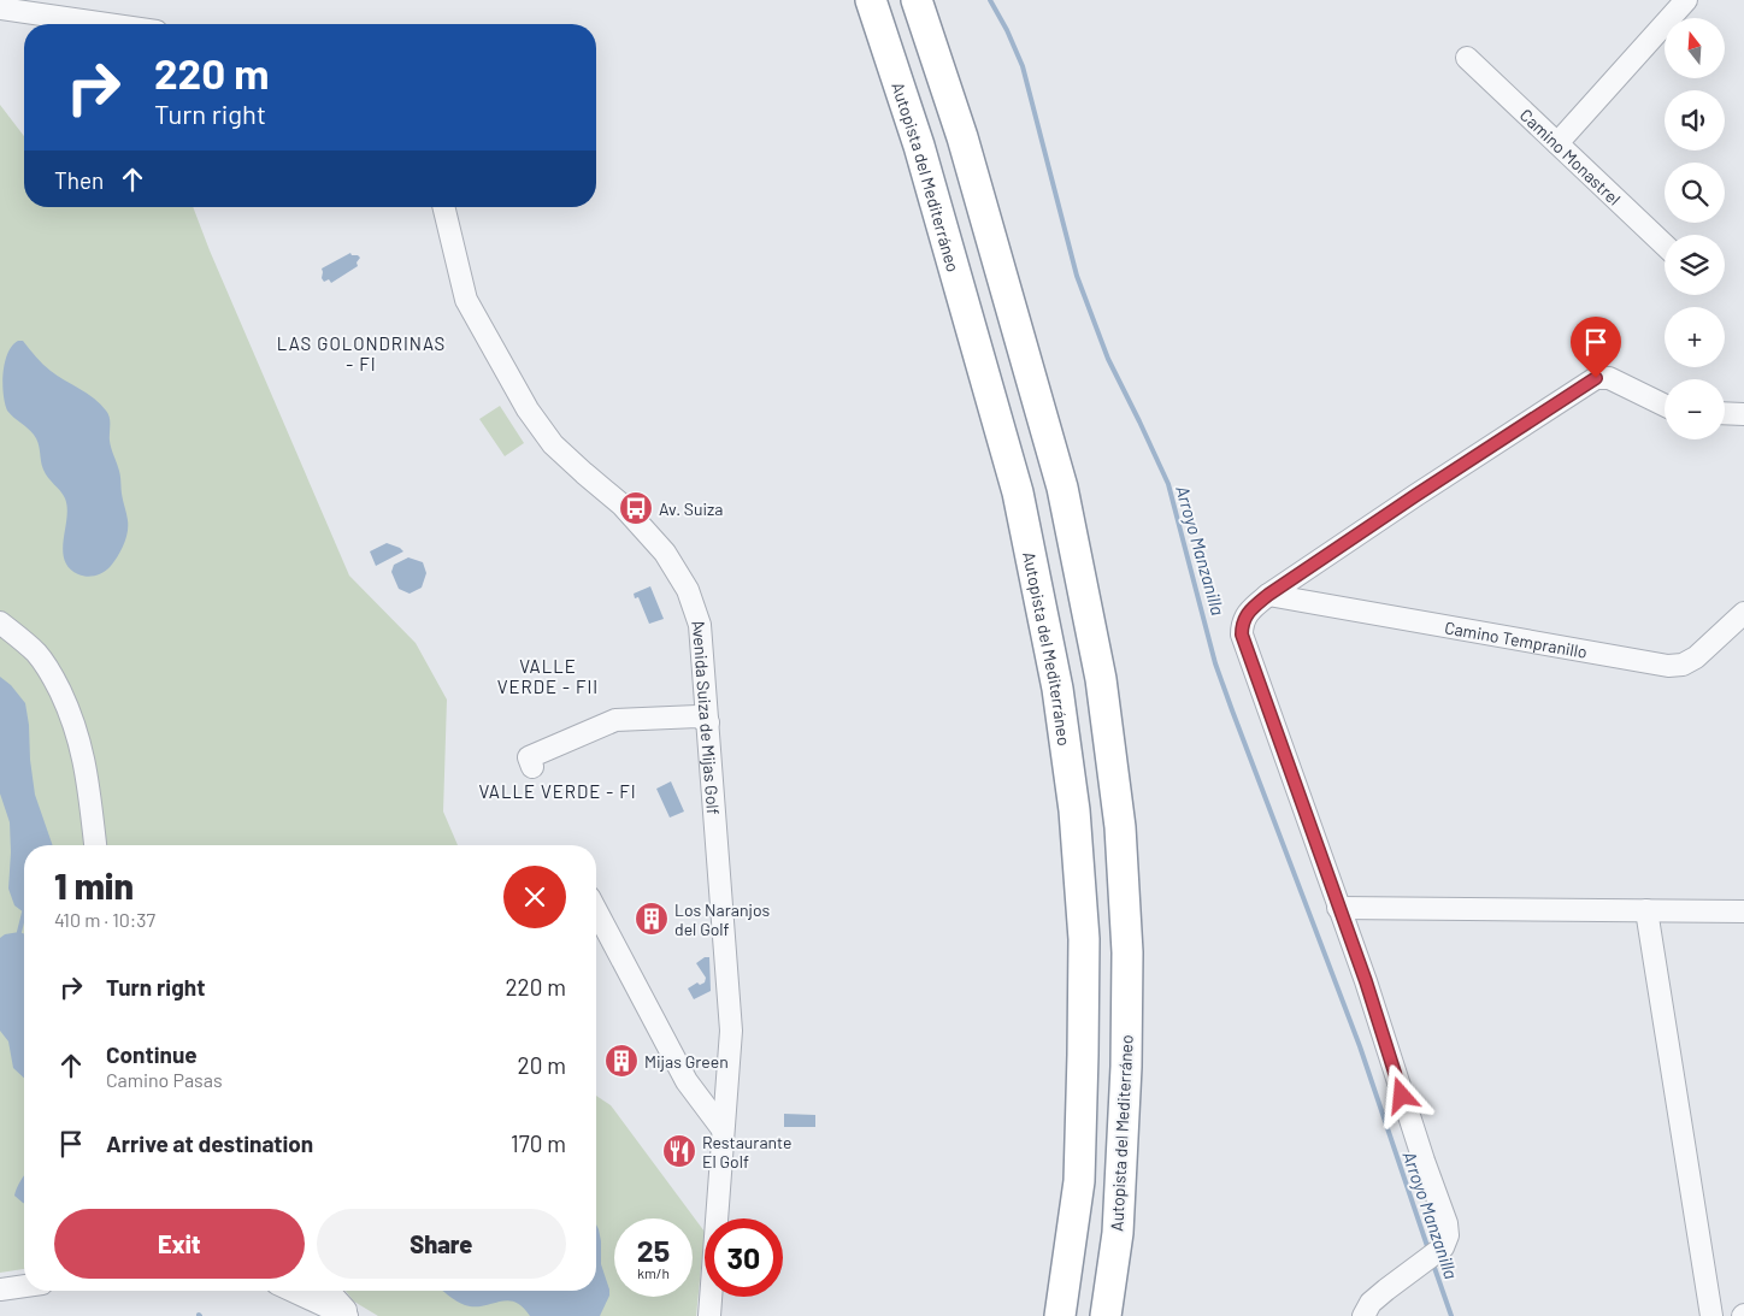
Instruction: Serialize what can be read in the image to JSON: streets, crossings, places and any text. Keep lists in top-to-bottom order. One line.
{"streets":{"highway":["Autopista del Mediterráneo"],"street":["Camino Monastrel","Camino Tempranillo","Avenida Suiza de Mijas Golf"]},"districts":["LAS GOLONDRINAS - FI","VALLE VERDE - FII","VALLE VERDE - FI"],"water":["Arroyo Manzanilla"],"places":{"bus stop":["Av. Suiza"],"building":["Los Naranjos del Golf","Mijas Green"],"restaurant":["Restaurante El Golf"]},"north":"top","page":{"map_buttons":["+","−"],"turn":["220 m","Turn right"],"then":"Then","heading":["1 min","410 m · 10:37"],"list":[{"name":"Turn right","value":"220 m"},{"name":"Continue","note":"Camino Pasas","value":"20 m"},{"name":"Arrive at destination","value":"170 m"}],"buttons":["Exit","Share"],"speed":"25 km/h","limit":"30"}}
